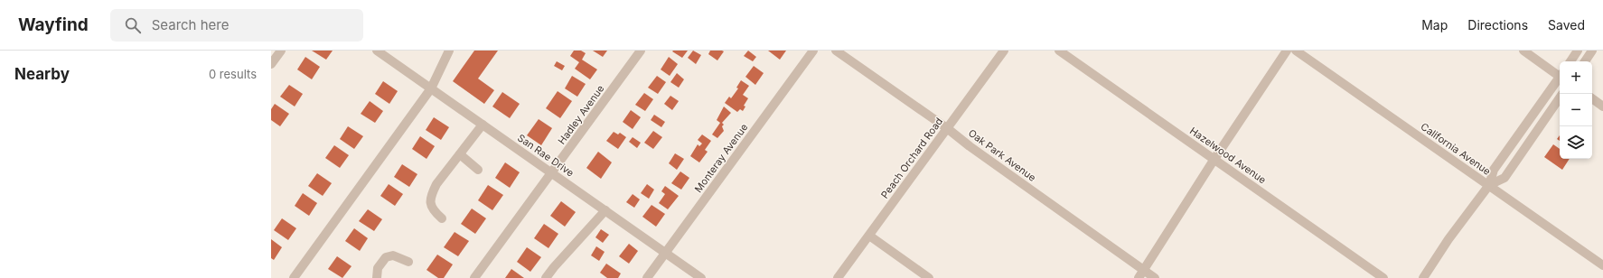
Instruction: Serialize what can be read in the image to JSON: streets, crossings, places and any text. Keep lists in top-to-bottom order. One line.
{"streets":{"street":["Hadley Avenue","California Avenue","San Rae Drive","Oak Park Avenue","Hazelwood Avenue","Monteray Avenue","Peach Orchard Road"]},"crossings":[["Hadley Avenue","San Rae Drive"],["San Rae Drive","Monteray Avenue"],["Oak Park Avenue","Peach Orchard Road"]],"page":{"header":"Wayfind","search":"Search here","nav":["Map","Directions","Saved"],"heading":["Nearby","0 results"],"map_buttons":["+","−"]}}
